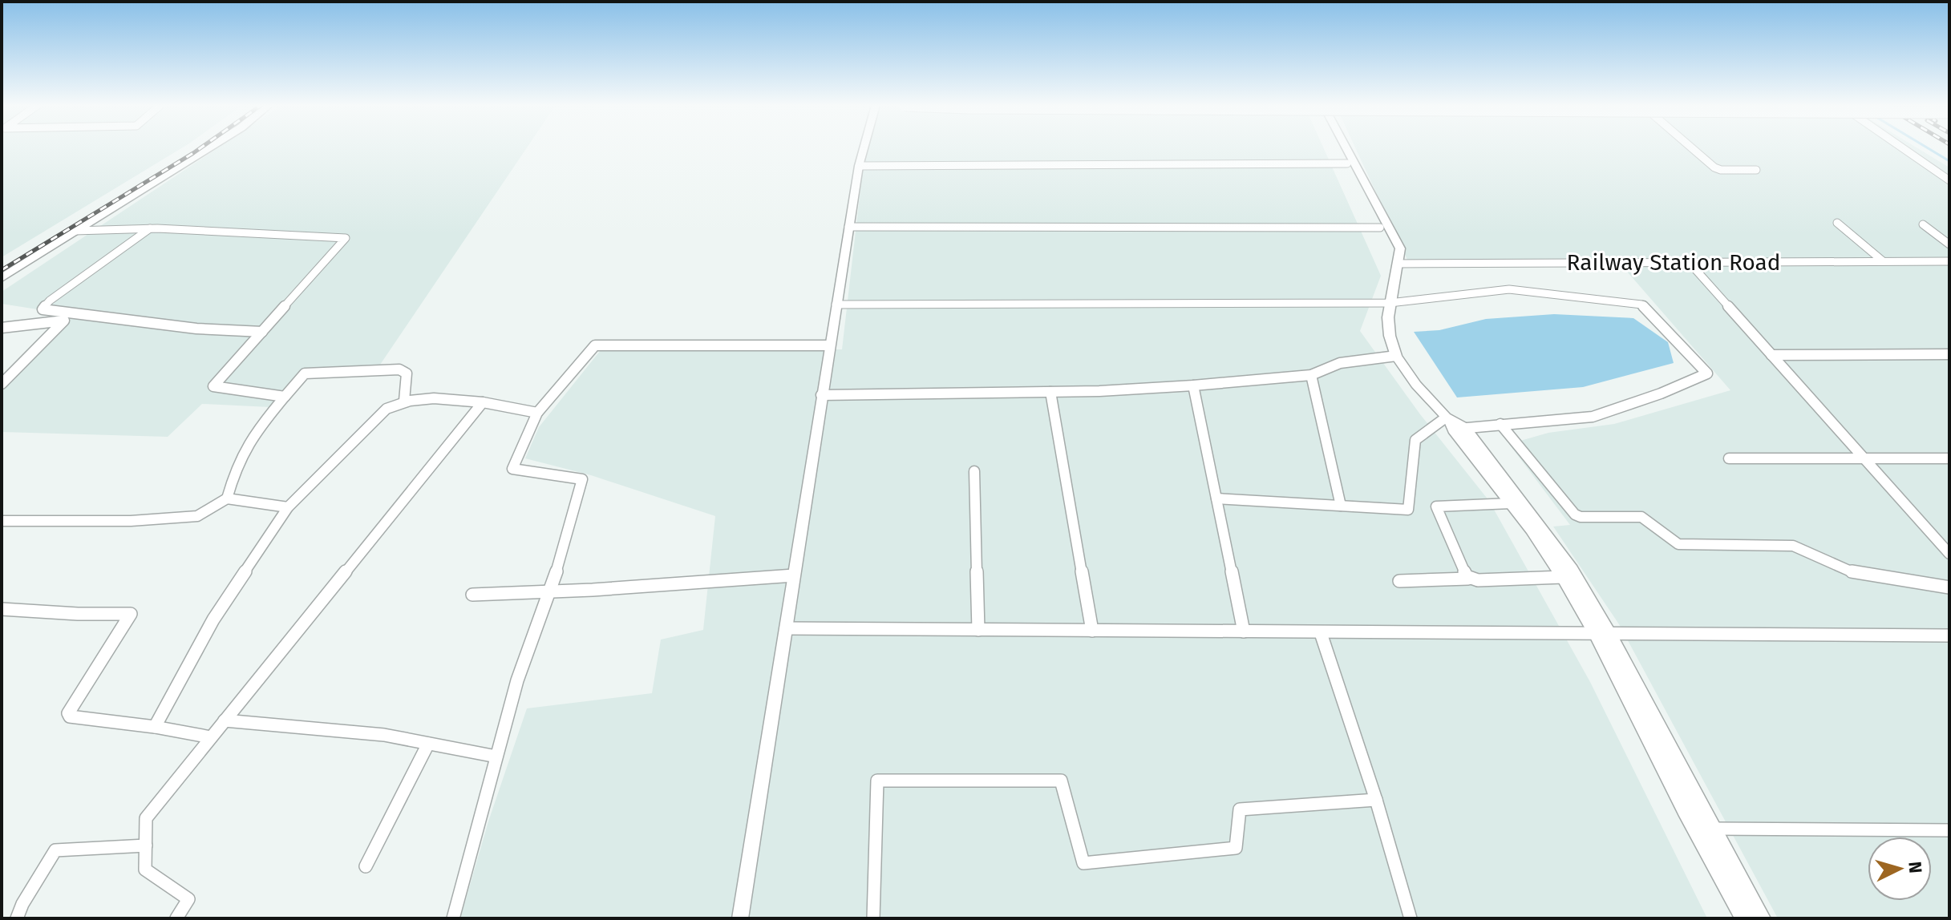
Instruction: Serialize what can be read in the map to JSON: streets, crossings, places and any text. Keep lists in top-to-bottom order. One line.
{"streets":{"street":["Railway Station Road"]},"north":"right"}
